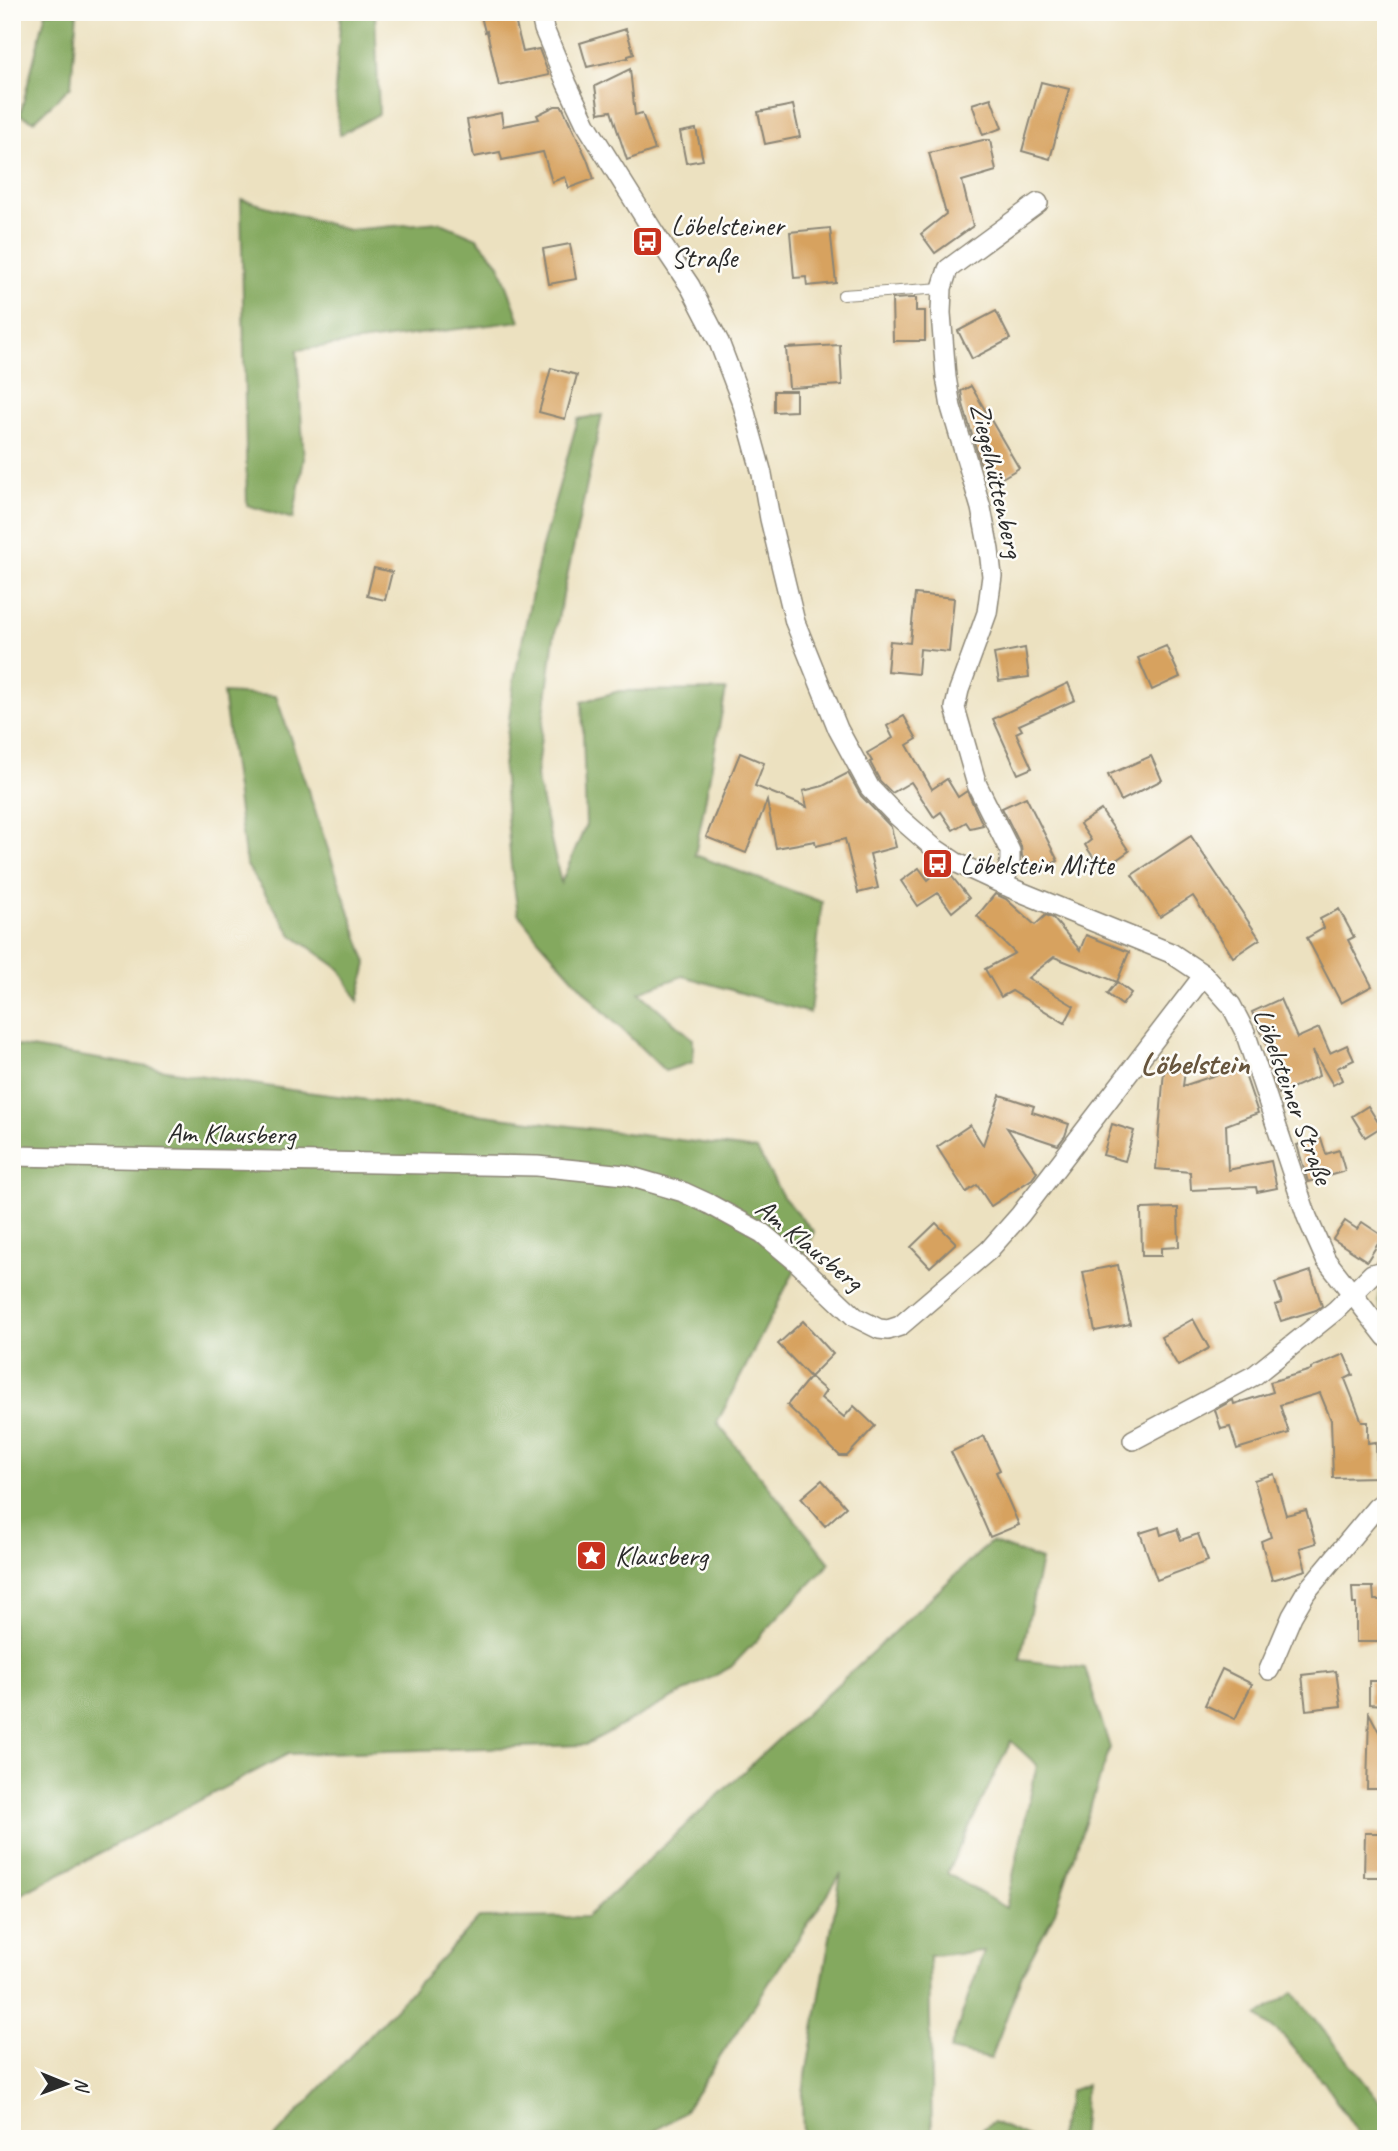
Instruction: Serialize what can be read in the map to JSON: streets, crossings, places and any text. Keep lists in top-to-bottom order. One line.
{"streets":{"street":["Ziegelhüttenberg","Löbelsteiner Straße","Am Klausberg"]},"crossings":[["Ziegelhüttenberg","Löbelsteiner Straße"],["Löbelsteiner Straße","Am Klausberg"]],"districts":["Löbelstein"],"places":{"bus stop":["Löbelsteiner Straße","Löbelstein Mitte"],"place":["Klausberg"]},"north":"right"}
